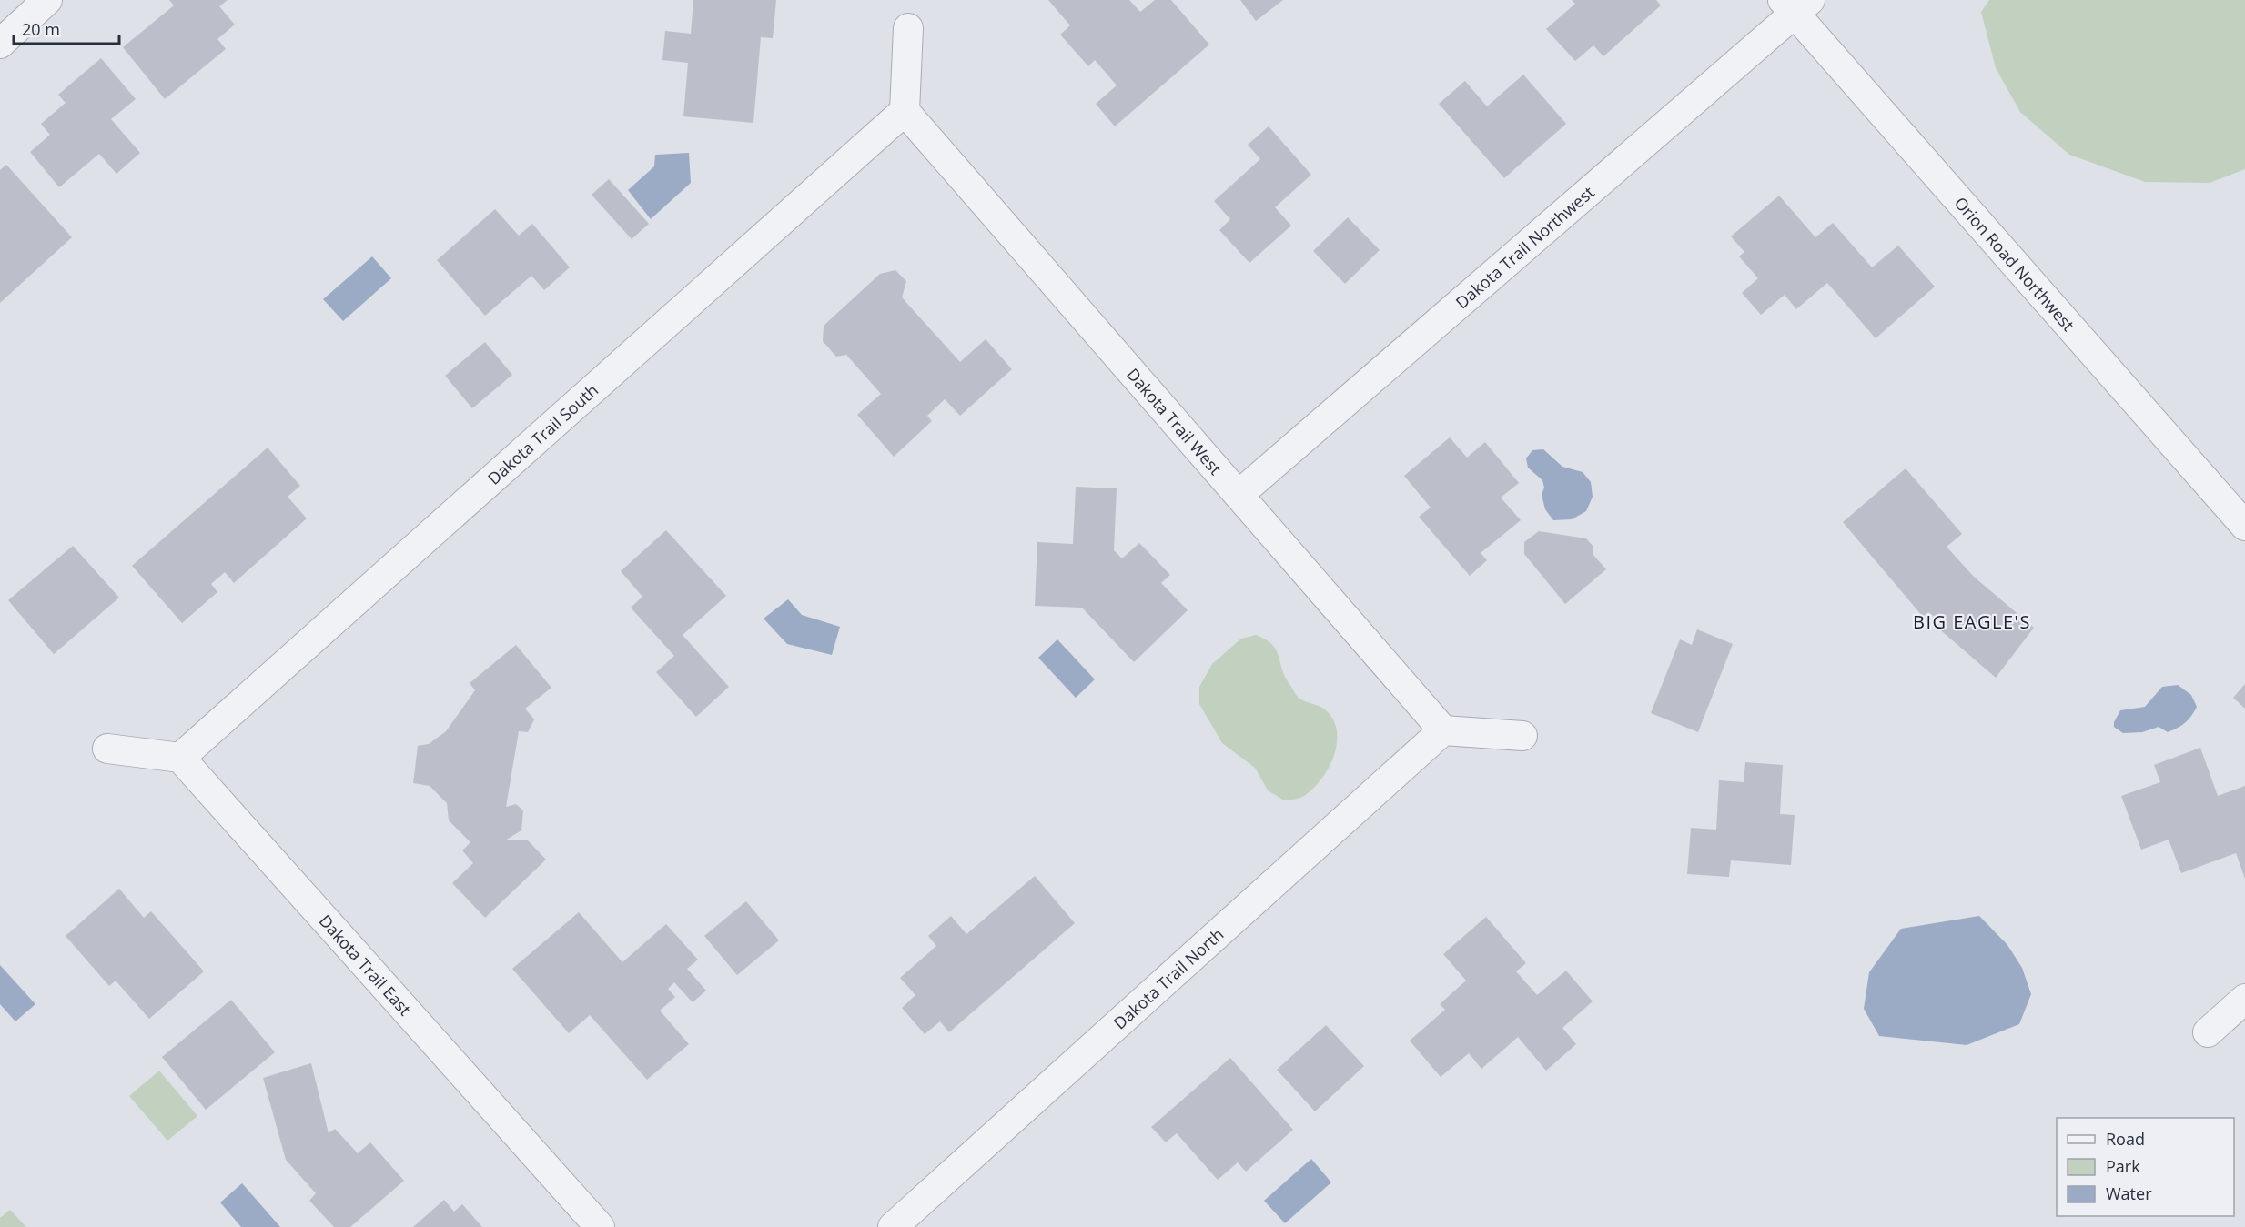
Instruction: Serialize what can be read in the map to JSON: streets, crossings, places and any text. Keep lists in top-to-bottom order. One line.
{"streets":{"street":["Dakota Trail Northwest","Orion Road Northwest","Dakota Trail West","Dakota Trail South","Dakota Trail East","Dakota Trail North"]},"crossings":[["Dakota Trail Northwest","Orion Road Northwest"],["Dakota Trail Northwest","Dakota Trail West"],["Dakota Trail West","Dakota Trail South"],["Dakota Trail West","Dakota Trail North"],["Dakota Trail South","Dakota Trail East"]],"districts":["BIG EAGLE'S"],"legend":["Road","Park","Water"],"scale_bar":"20 m"}
